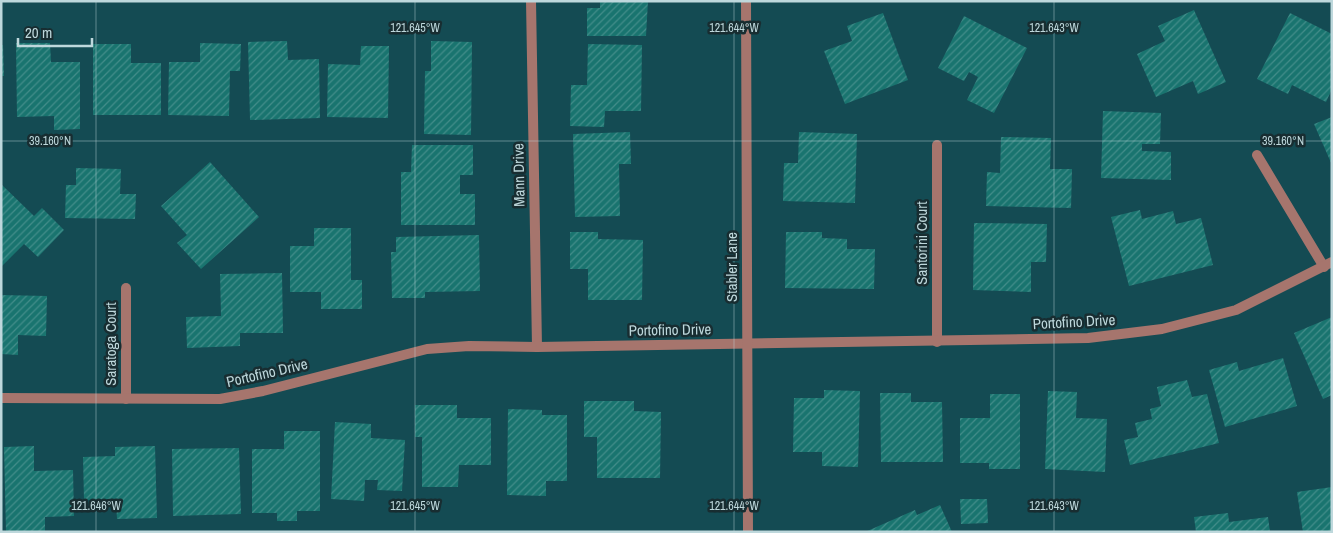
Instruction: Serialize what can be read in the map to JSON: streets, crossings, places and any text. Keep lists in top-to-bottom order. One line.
{"streets":{"street":["Mann Drive","Santorini Court","Stabler Lane","Portofino Drive","Saratoga Court"]},"crossings":[["Mann Drive","Portofino Drive"],["Santorini Court","Portofino Drive"],["Stabler Lane","Portofino Drive"],["Portofino Drive","Saratoga Court"]],"scale_bar":"20 m","coordinates":["121.645°W","121.644°W","121.643°W","39.160°N","121.646°W"]}
